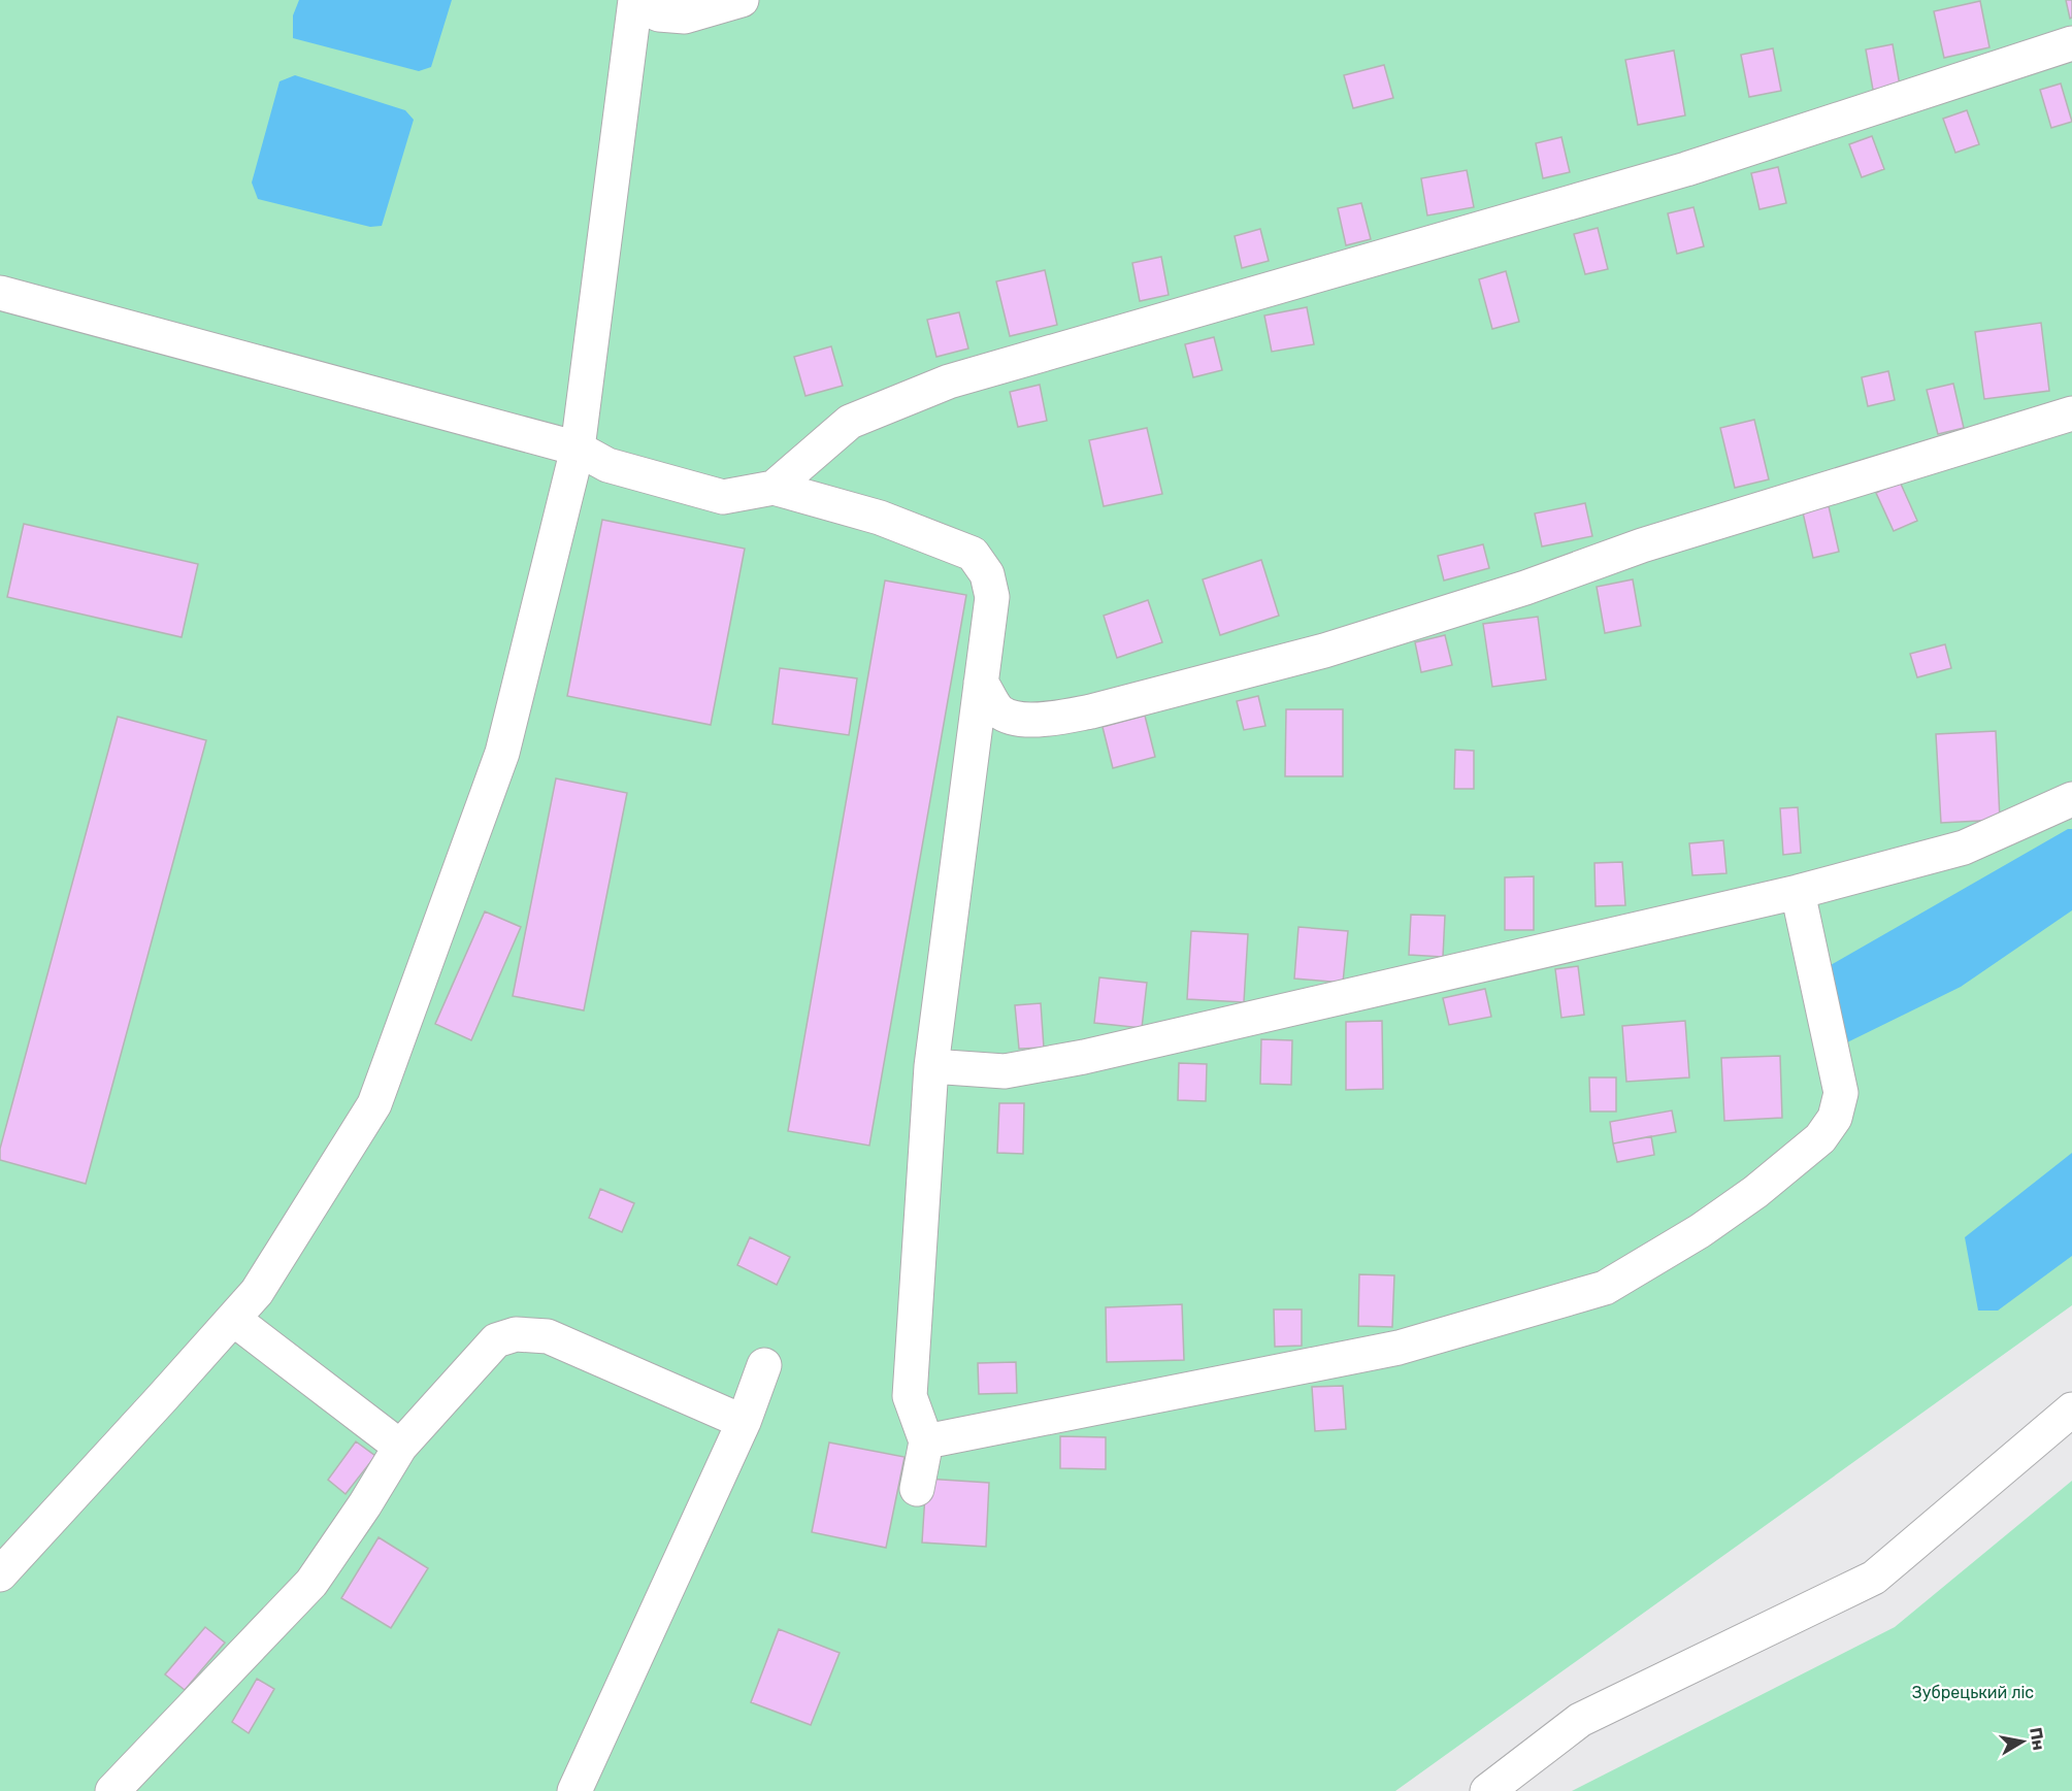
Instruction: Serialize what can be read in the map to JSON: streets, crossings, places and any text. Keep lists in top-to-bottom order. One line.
{"parks":["Зубрецький ліс"],"north":"right"}
